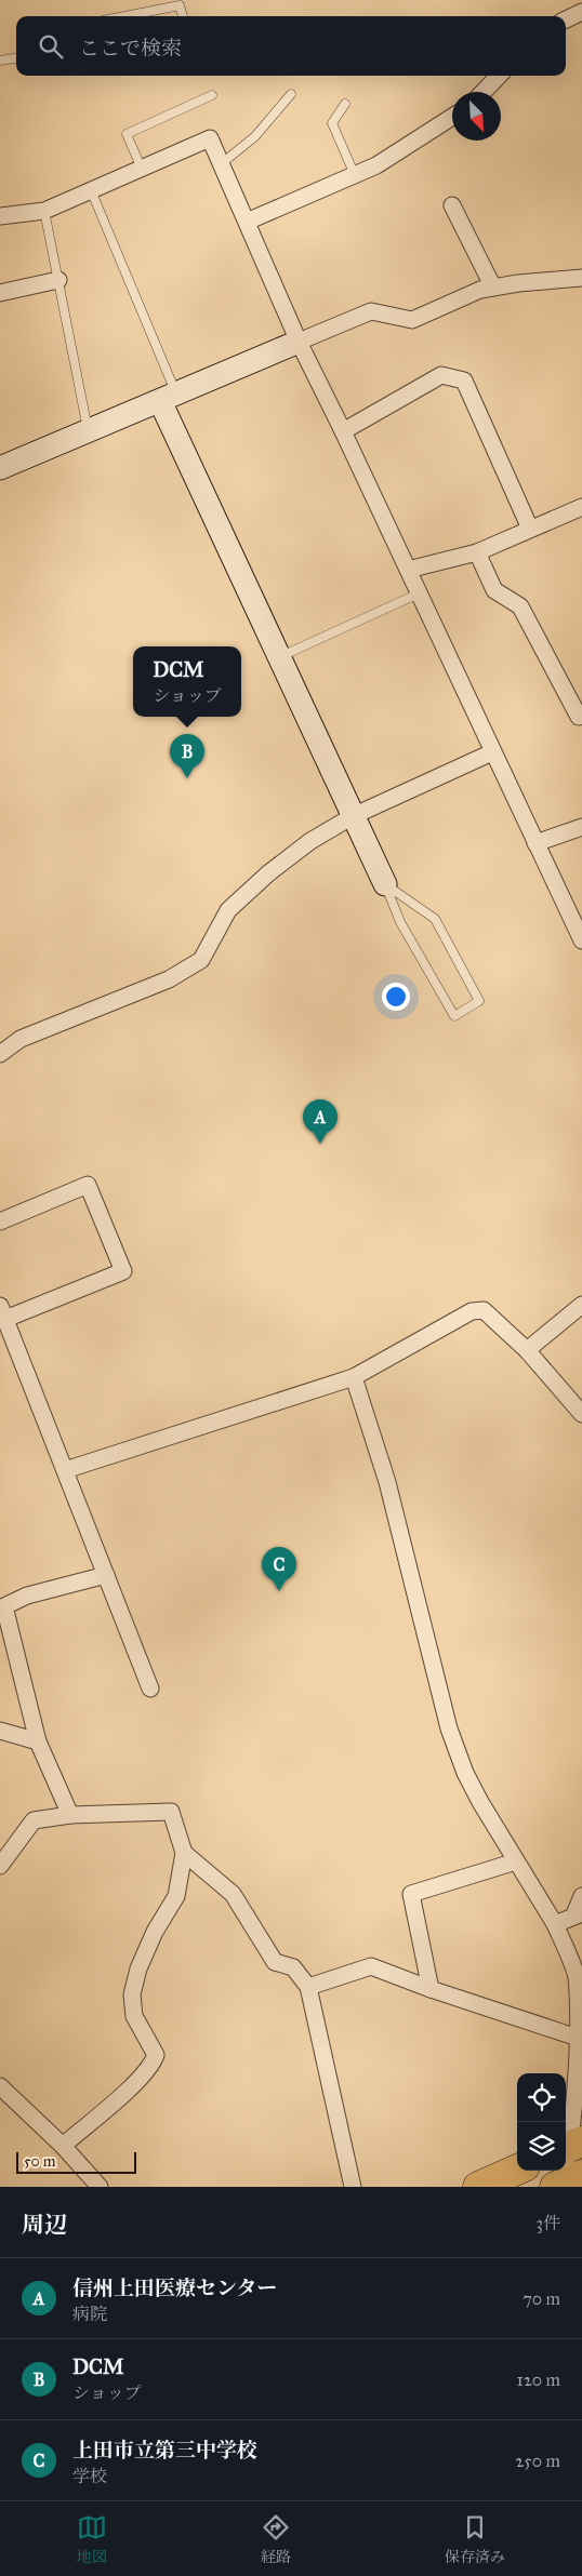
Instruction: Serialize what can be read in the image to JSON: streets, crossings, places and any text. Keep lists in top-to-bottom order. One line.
{"scale_bar":"50 m","north":"bottom right","page":{"search":"ここで検索","popup":["DCM","ショップ"],"pins":["B","A","C"],"scale":"50 m","heading":["周辺","3件"],"list":[{"mark":"A","name":"信州上田医療センター","note":"病院","value":"70 m"},{"mark":"B","name":"DCM","note":"ショップ","value":"120 m"},{"mark":"C","name":"上田市立第三中学校","note":"学校","value":"250 m"}],"nav":["地図","経路","保存済み"]}}
